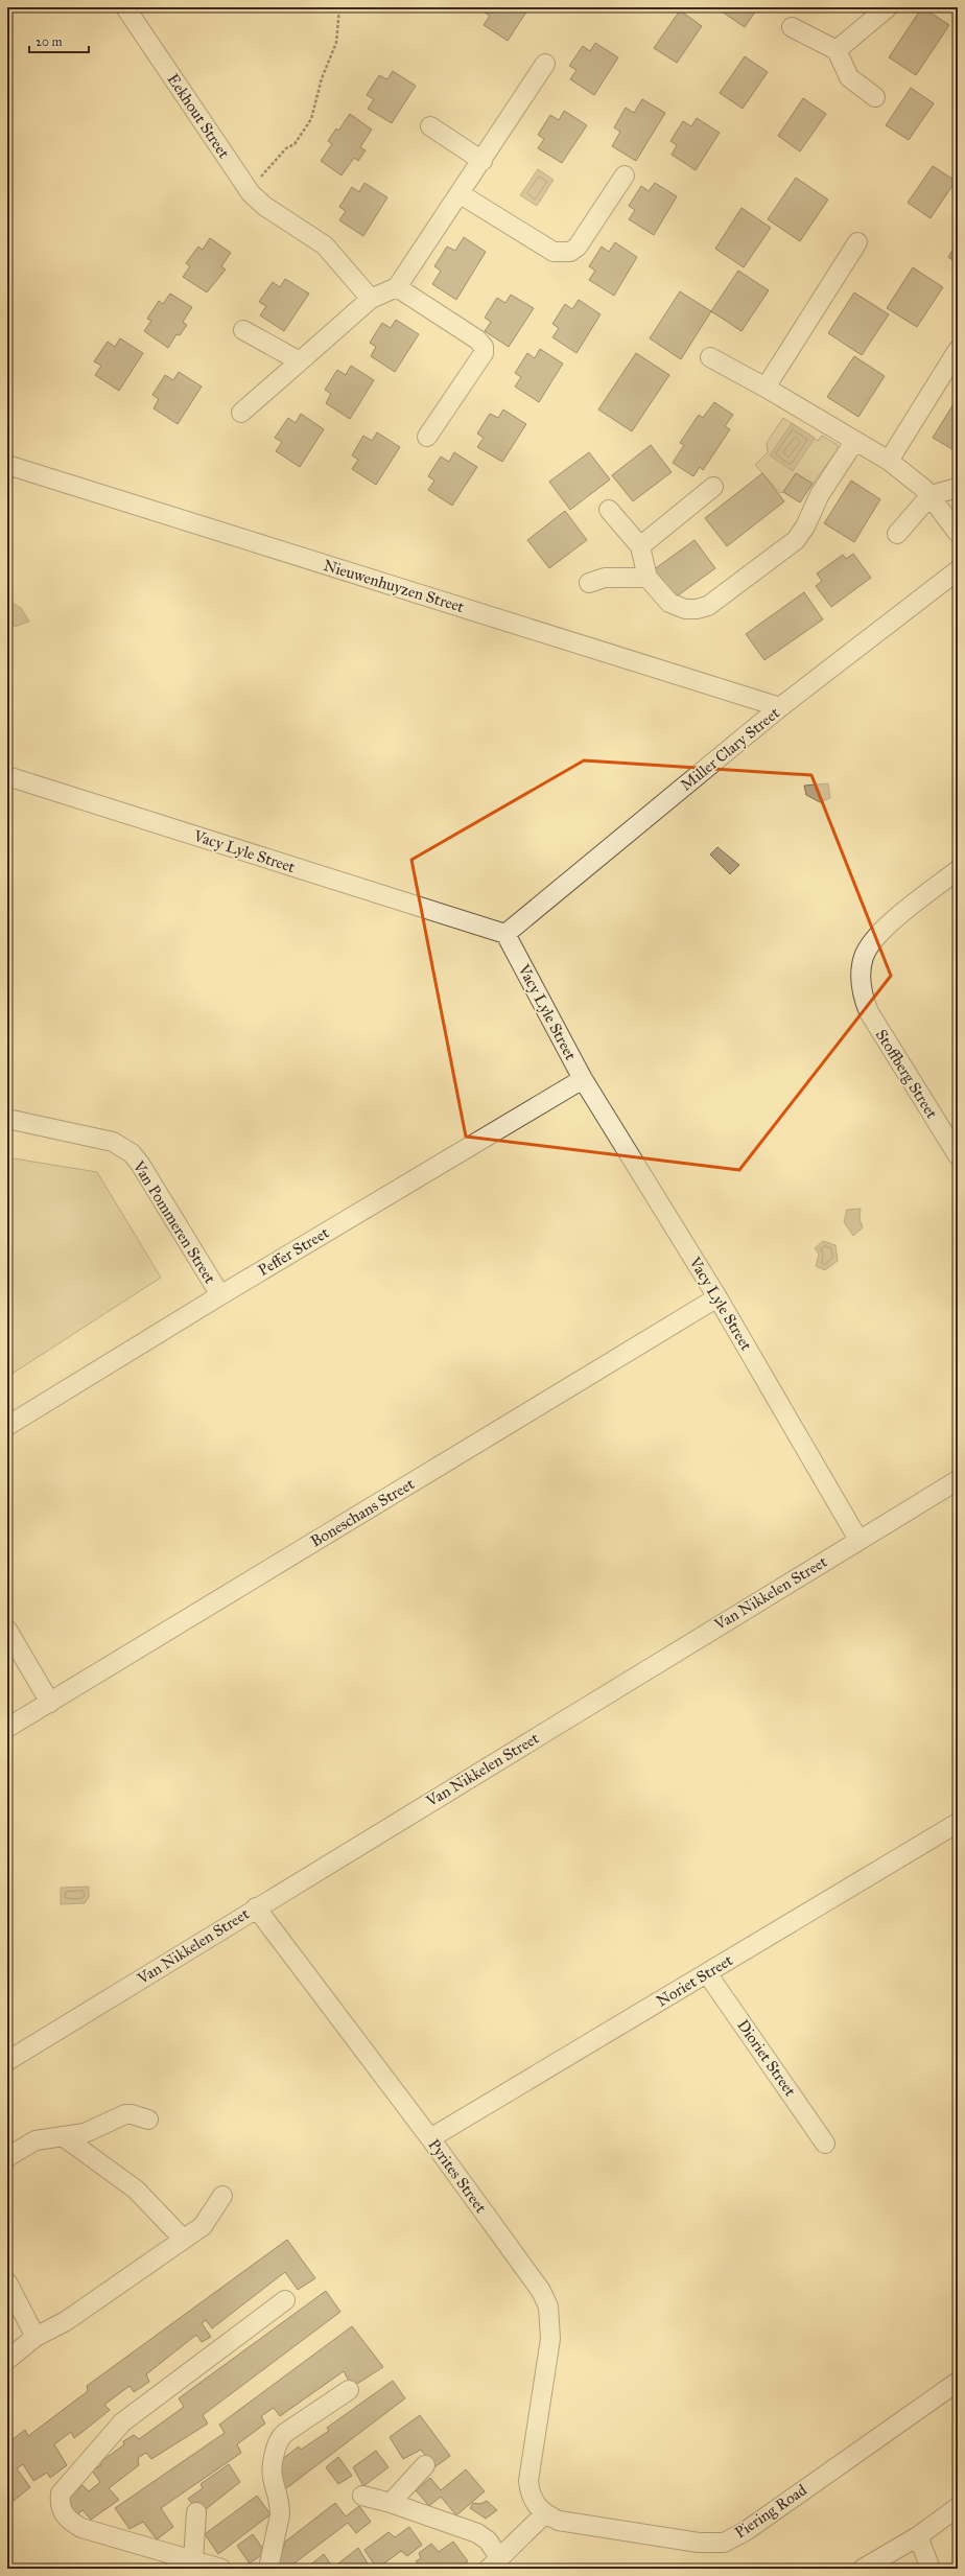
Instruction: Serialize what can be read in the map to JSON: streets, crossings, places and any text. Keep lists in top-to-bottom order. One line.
{"streets":{"street":["Eekhout Street","Nieuwenhuyzen Street","Miller Clary Street","Vacy Lyle Street","Stoffberg Street","Van Pommeren Street","Peffer Street","Boneschans Street","Van Nikkelen Street","Noriet Street","Dioriet Street","Pyrites Street","Piering Road"]},"crossings":[["Nieuwenhuyzen Street","Miller Clary Street"],["Miller Clary Street","Vacy Lyle Street"],["Vacy Lyle Street","Peffer Street"],["Vacy Lyle Street","Boneschans Street"],["Vacy Lyle Street","Van Nikkelen Street"],["Van Pommeren Street","Peffer Street"],["Van Nikkelen Street","Pyrites Street"],["Noriet Street","Dioriet Street"],["Noriet Street","Pyrites Street"],["Pyrites Street","Piering Road"]],"scale_bar":"20 m"}
